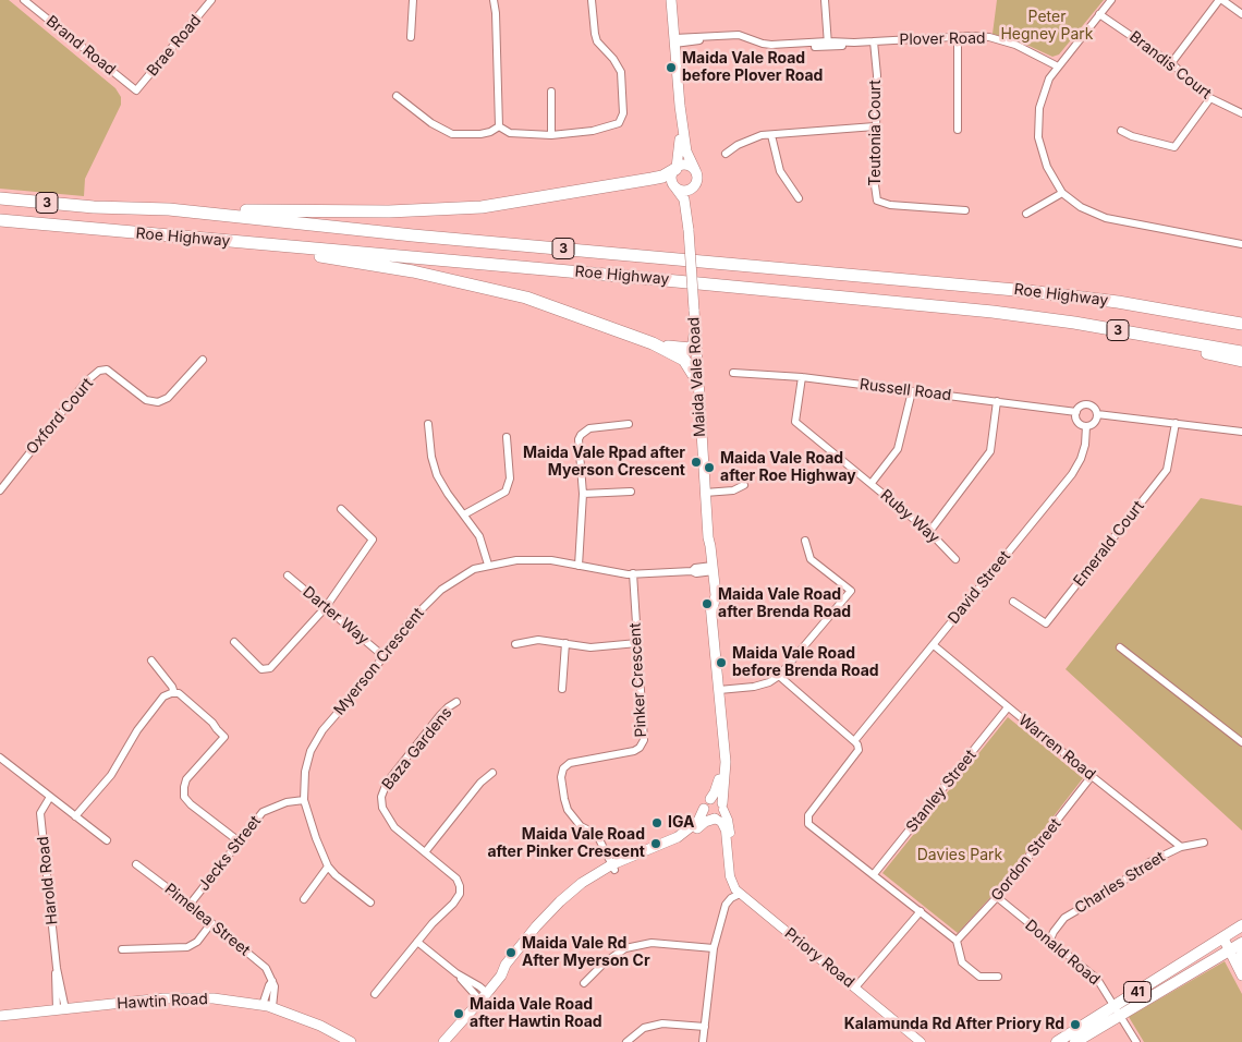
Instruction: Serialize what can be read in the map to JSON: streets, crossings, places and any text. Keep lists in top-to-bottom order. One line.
{"streets":{"highway":["3","Roe Highway"],"main road":["Maida Vale Road","41","Hawtin Road"],"street":["Plover Road","Brand Road","Brae Road","Brandis Court","Teutonia Court","Russell Road","Oxford Court","Ruby Way","Emerald Court","David Street","Darter Way","Myerson Crescent","Pinker Crescent","Warren Road","Baza Gardens","Stanley Street","Jecks Street","Gordon Street","Harold Road","Charles Street","Pimelea Street","Donald Road","Priory Road"]},"crossings":[["Plover Road","Teutonia Court"],["Brand Road","Brae Road"],["Maida Vale Road","Myerson Crescent"],["Maida Vale Road","Priory Road"],["Russell Road","Ruby Way"],["Russell Road","David Street"],["David Street","Warren Road"],["Darter Way","Myerson Crescent"],["Myerson Crescent","Pinker Crescent"],["Myerson Crescent","Jecks Street"],["Warren Road","Stanley Street"],["Warren Road","Gordon Street"],["Warren Road","Charles Street"],["Jecks Street","Pimelea Street"],["Gordon Street","Donald Road"],["Harold Road","Hawtin Road"],["Charles Street","Donald Road"],["Pimelea Street","Hawtin Road"],["Donald Road","41"]],"parks":["Peter Hegney Park","Davies Park"],"places":["Maida Vale Road before Plover Road","Maida Vale Rpad after Myerson Crescent","Maida Vale Road after Roe Highway","Maida Vale Road after Brenda Road","Maida Vale Road before Brenda Road","IGA","Maida Vale Road after Pinker Crescent","Maida Vale Rd After Myerson Cr","Maida Vale Road after Hawtin Road","Kalamunda Rd After Priory Rd"]}
